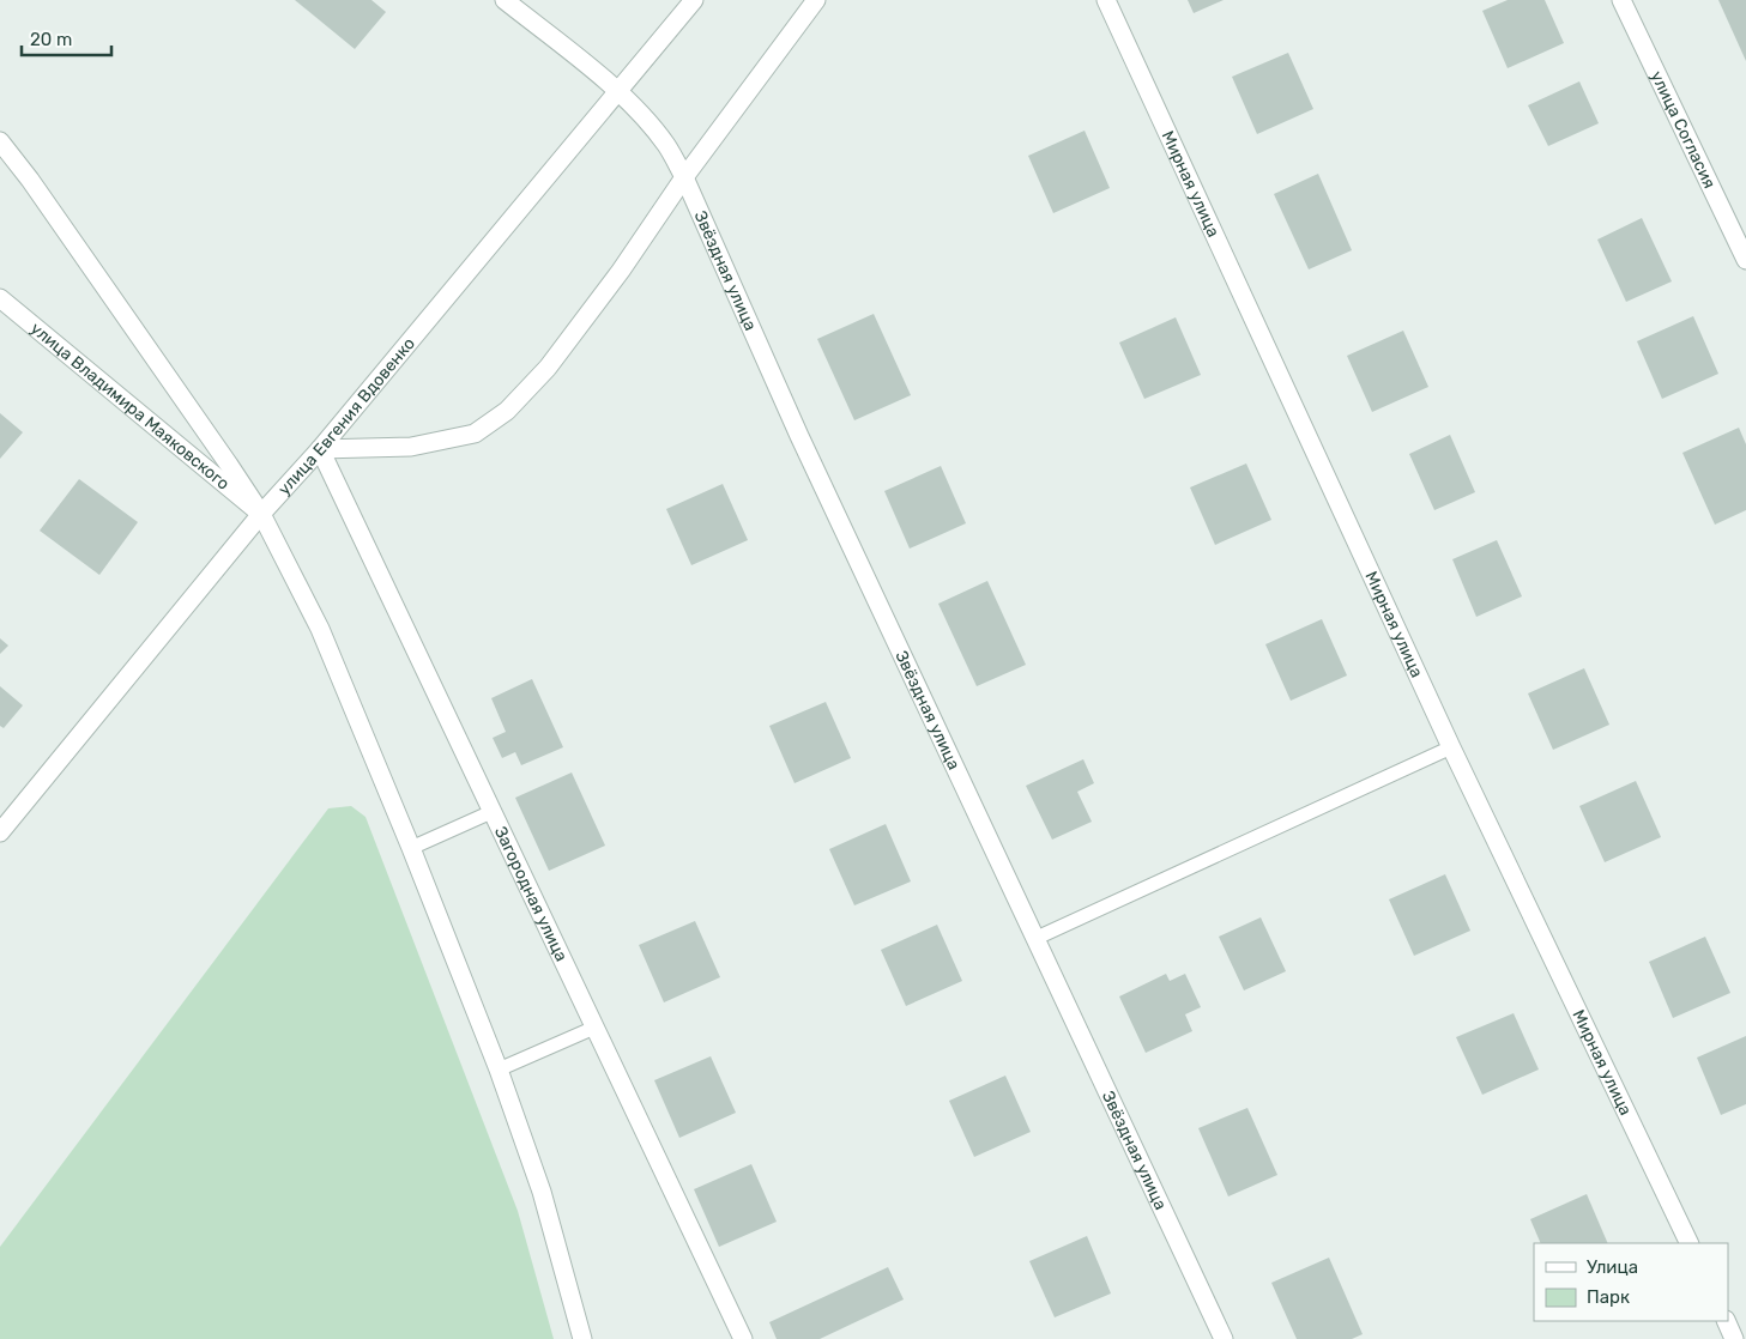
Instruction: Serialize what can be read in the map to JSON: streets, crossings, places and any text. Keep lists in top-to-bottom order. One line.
{"streets":{"street":["улица Согласия","Мирная улица","Звёздная улица","улица Владимира Маяковского","улица Евгения Вдовенко","Загородная улица"]},"crossings":[["Звёздная улица","улица Евгения Вдовенко"],["улица Владимира Маяковского","улица Евгения Вдовенко"],["улица Евгения Вдовенко","Загородная улица"]],"legend":["Улица","Парк"],"scale_bar":"20 m"}
